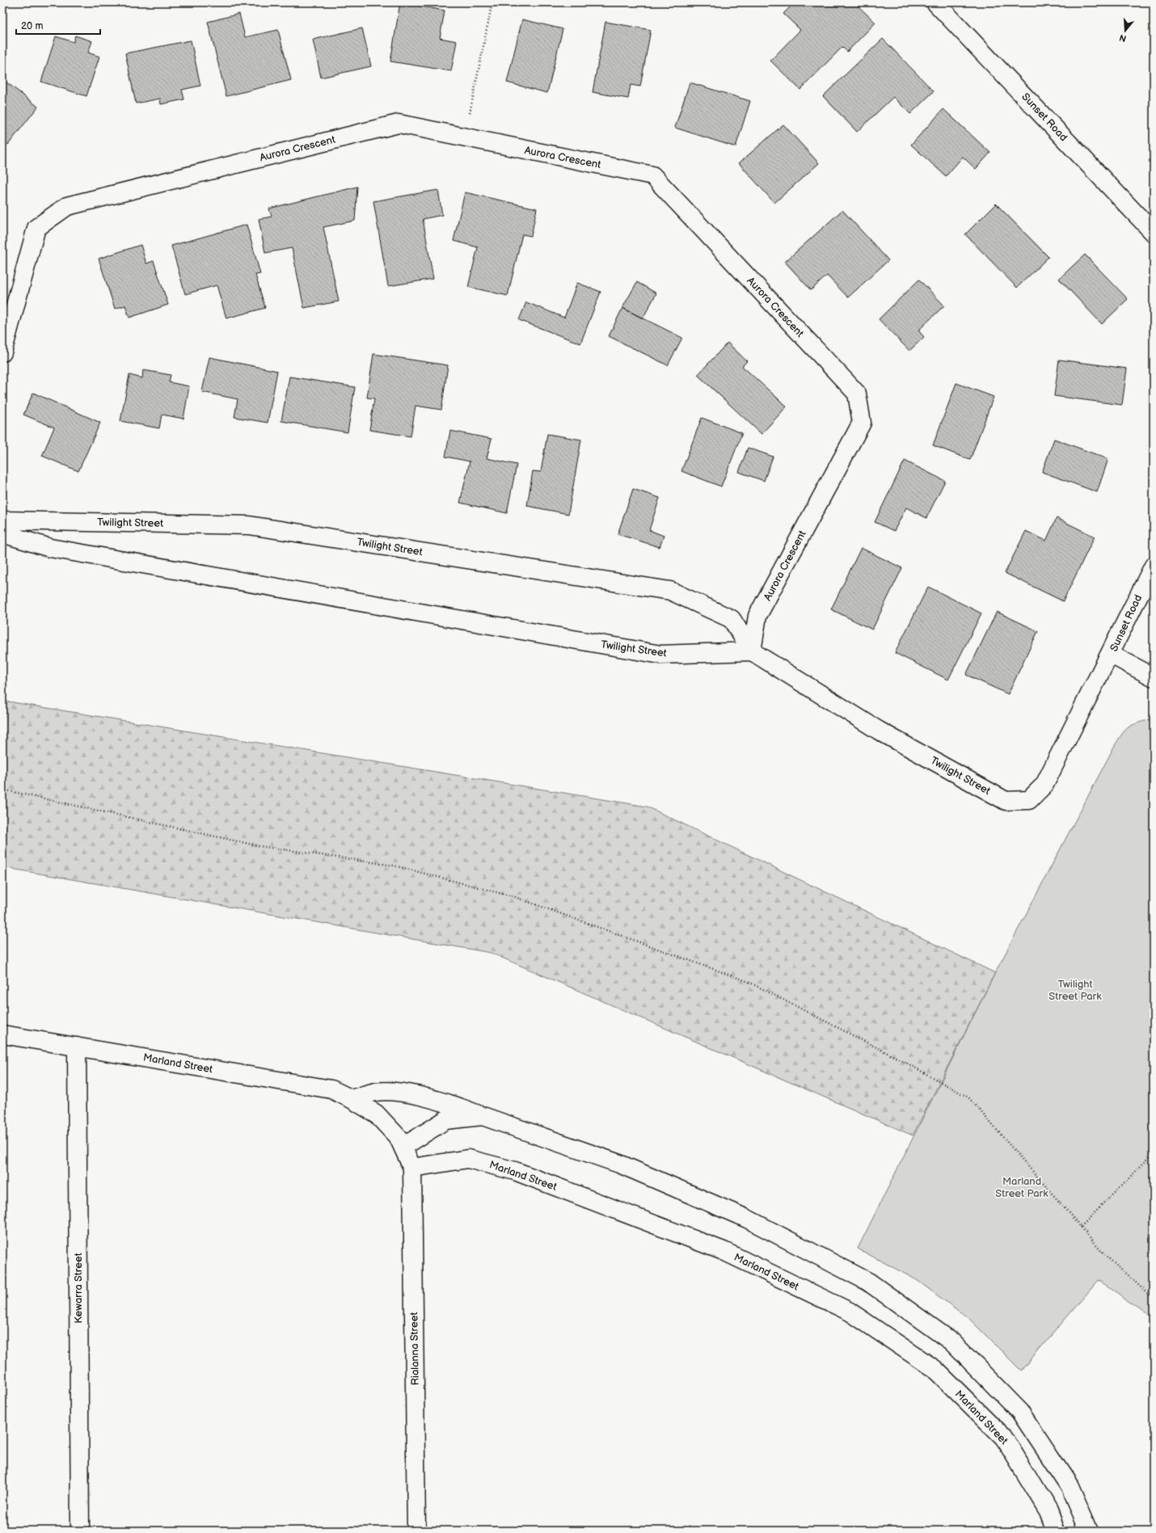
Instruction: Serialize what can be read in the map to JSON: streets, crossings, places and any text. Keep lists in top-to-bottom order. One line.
{"streets":{"street":["Sunset Road","Aurora Crescent","Twilight Street","Marland Street","Kewarra Street","Rialanna Street"]},"crossings":[["Sunset Road","Twilight Street"],["Aurora Crescent","Twilight Street"],["Marland Street","Kewarra Street"],["Marland Street","Rialanna Street"]],"parks":["Twilight Street Park","Marland Street Park"],"scale_bar":"20 m","north":"bottom"}
